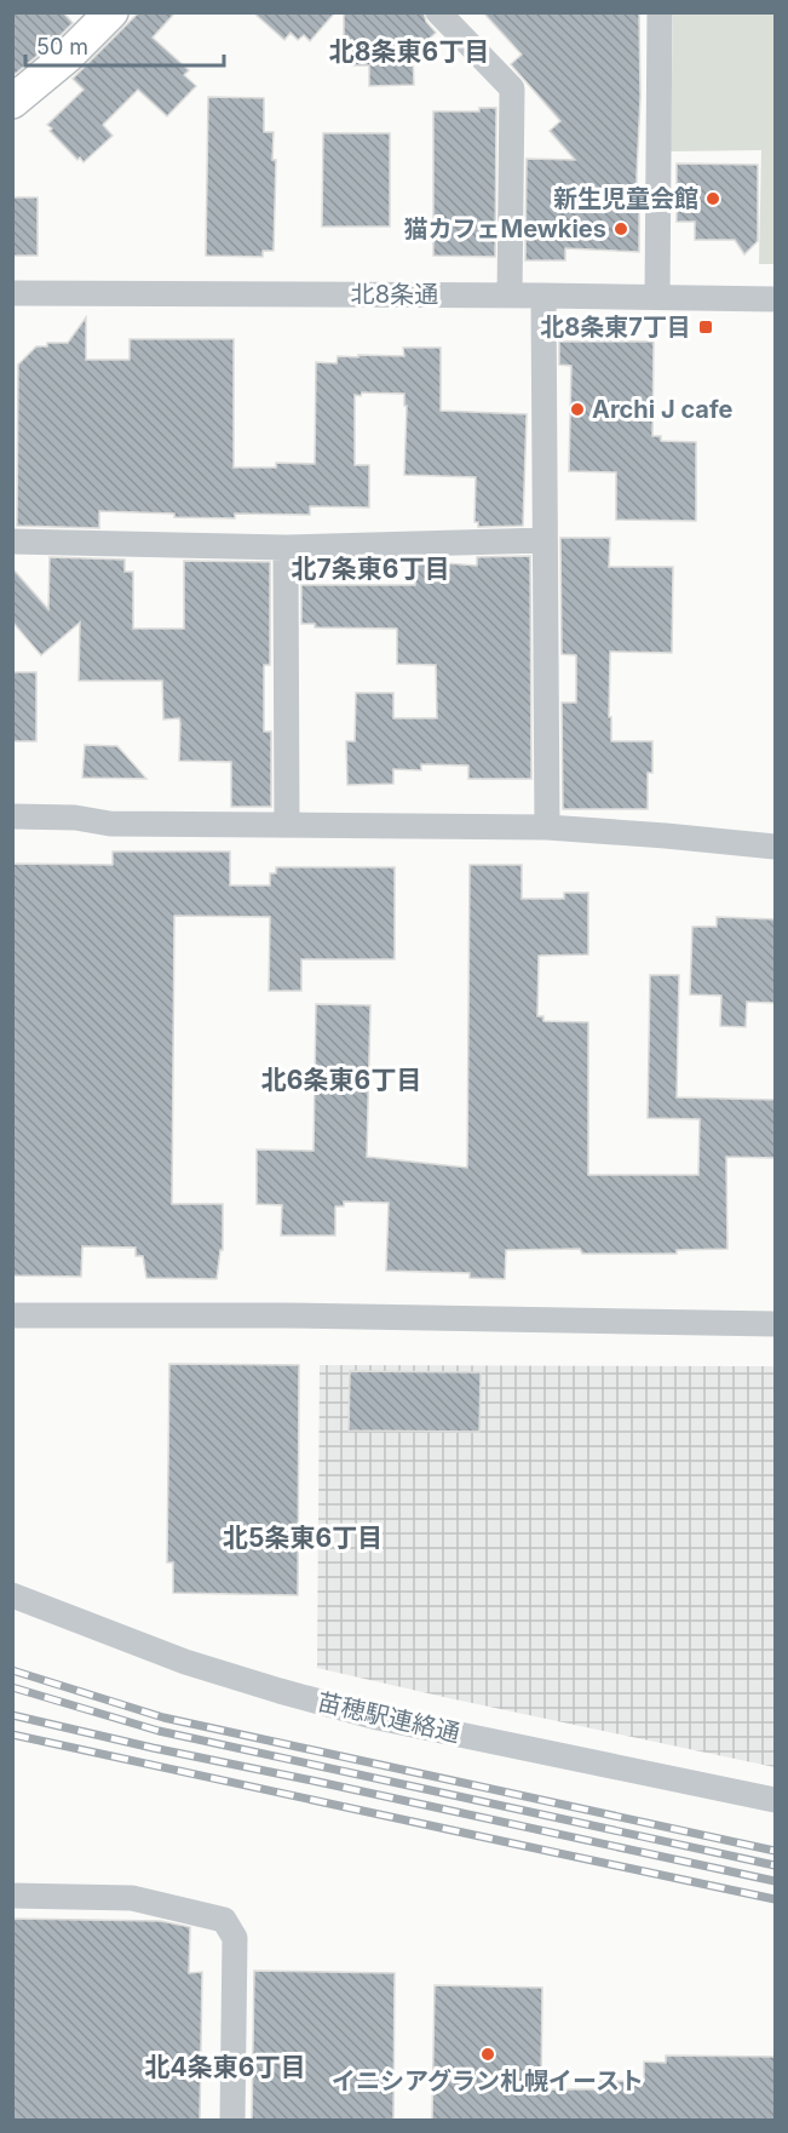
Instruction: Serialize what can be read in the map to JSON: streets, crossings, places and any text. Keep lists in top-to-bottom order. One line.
{"streets":{"street":["北8条通","苗穂駅連絡通"]},"districts":["北8条東6丁目","北7条東6丁目","北6条東6丁目","北5条東6丁目","北4条東6丁目"],"places":{"other":["新生児童会館","猫カフェMewkies","Archi J cafe","イニシアグラン札幌イースト"],"transit":["北8条東7丁目"]},"scale_bar":"50 m"}
